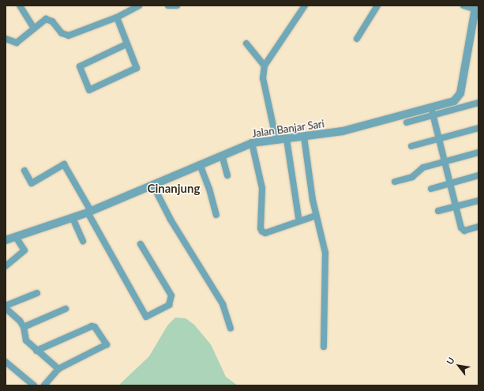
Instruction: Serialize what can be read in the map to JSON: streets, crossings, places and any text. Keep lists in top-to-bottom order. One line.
{"streets":{"street":["Jalan Banjar Sari"]},"districts":["Cinanjung"],"north":"top left"}
